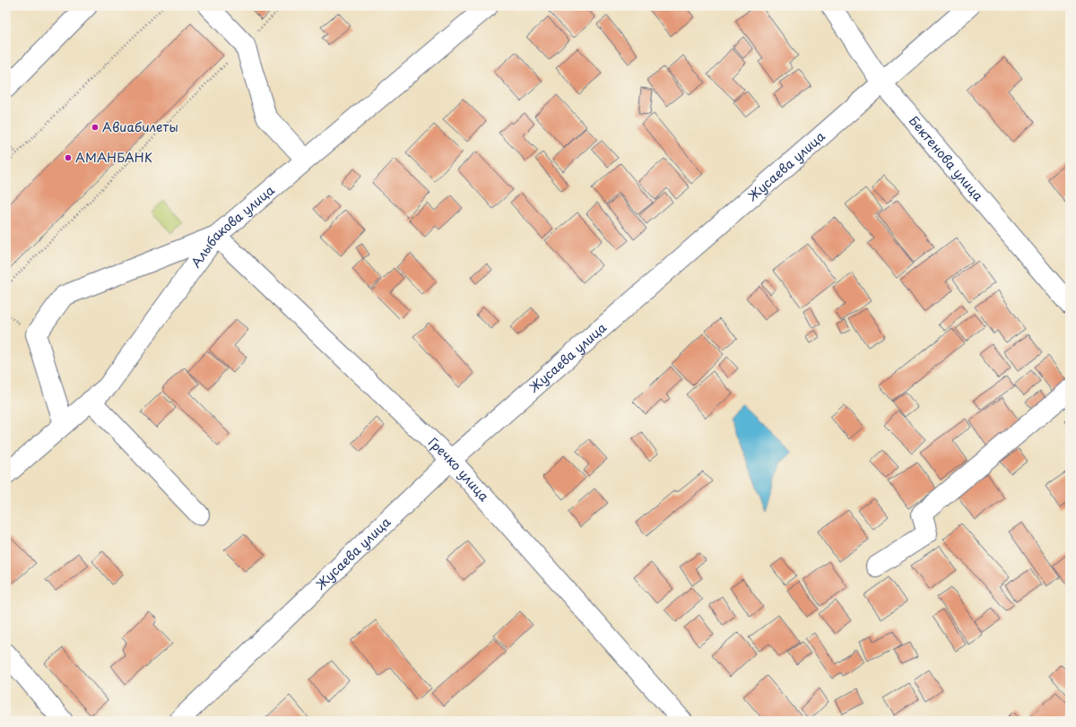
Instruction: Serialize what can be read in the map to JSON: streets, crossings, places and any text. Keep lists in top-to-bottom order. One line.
{"streets":{"main road":["Бектенова улица","Жусаева улица","Алыбакова улица","Гречко улица"]},"crossings":[["Бектенова улица","Жусаева улица"],["Жусаева улица","Гречко улица"],["Алыбакова улица","Гречко улица"]],"places":["Авиабилеты","АМАНБАНК"]}
